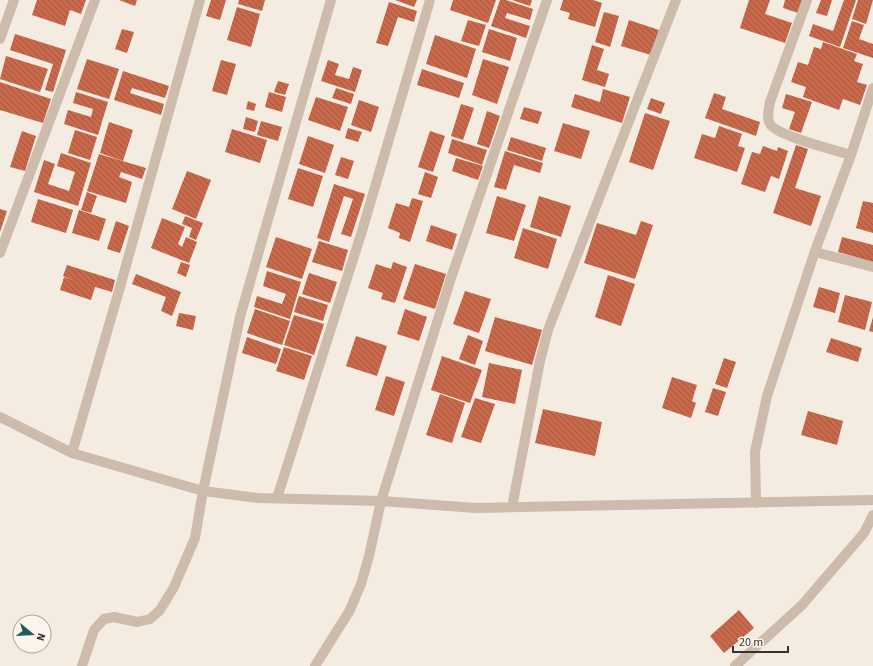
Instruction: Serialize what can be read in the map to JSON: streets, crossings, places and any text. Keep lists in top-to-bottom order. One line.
{"scale_bar":"20 m","north":"right"}
